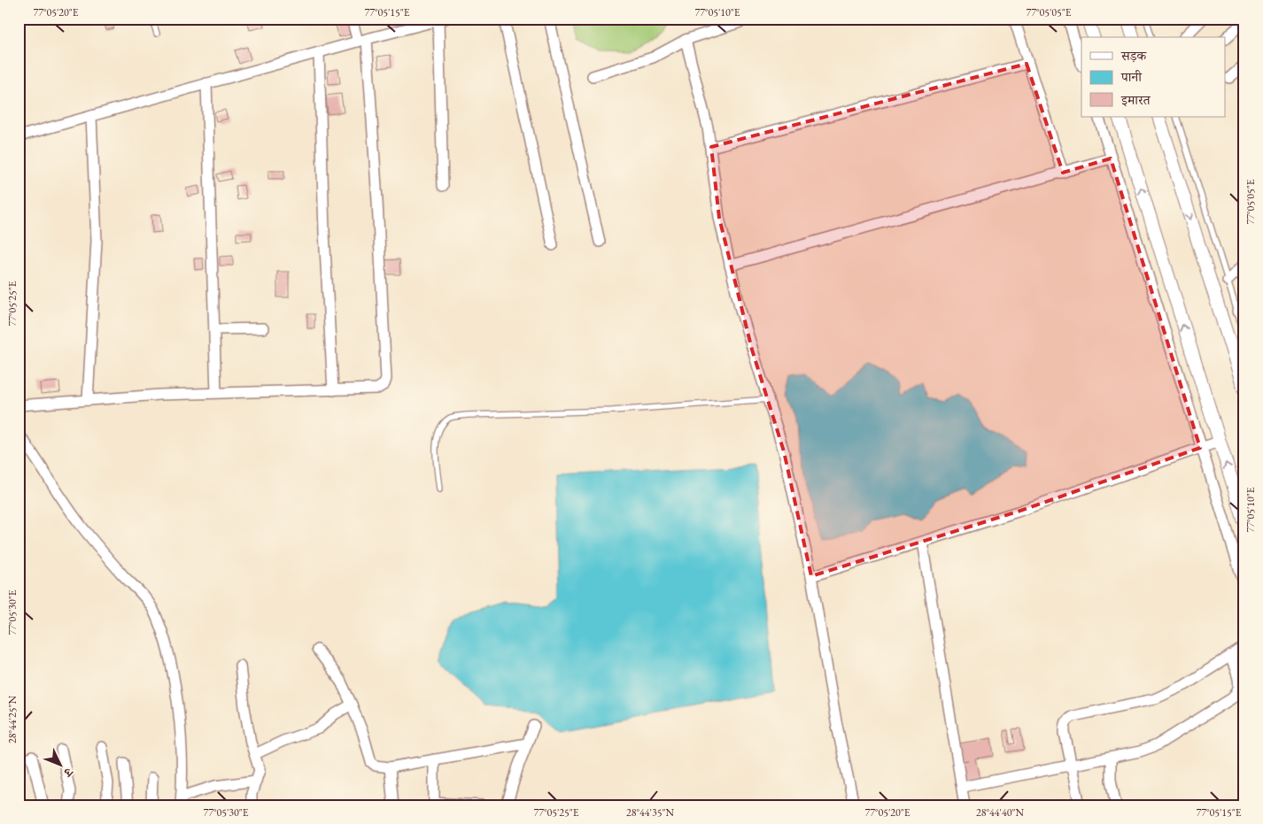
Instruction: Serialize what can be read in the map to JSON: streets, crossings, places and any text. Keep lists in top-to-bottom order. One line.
{"legend":["सड़क","पानी","इमारत"],"north":"bottom right","coordinates":["77°05'20\"E","77°05'15\"E","77°05'10\"E","77°05'05\"E","77°05'25\"E","77°05'30\"E","28°44'25\"N","28°44'35\"N","28°44'40\"N"]}
